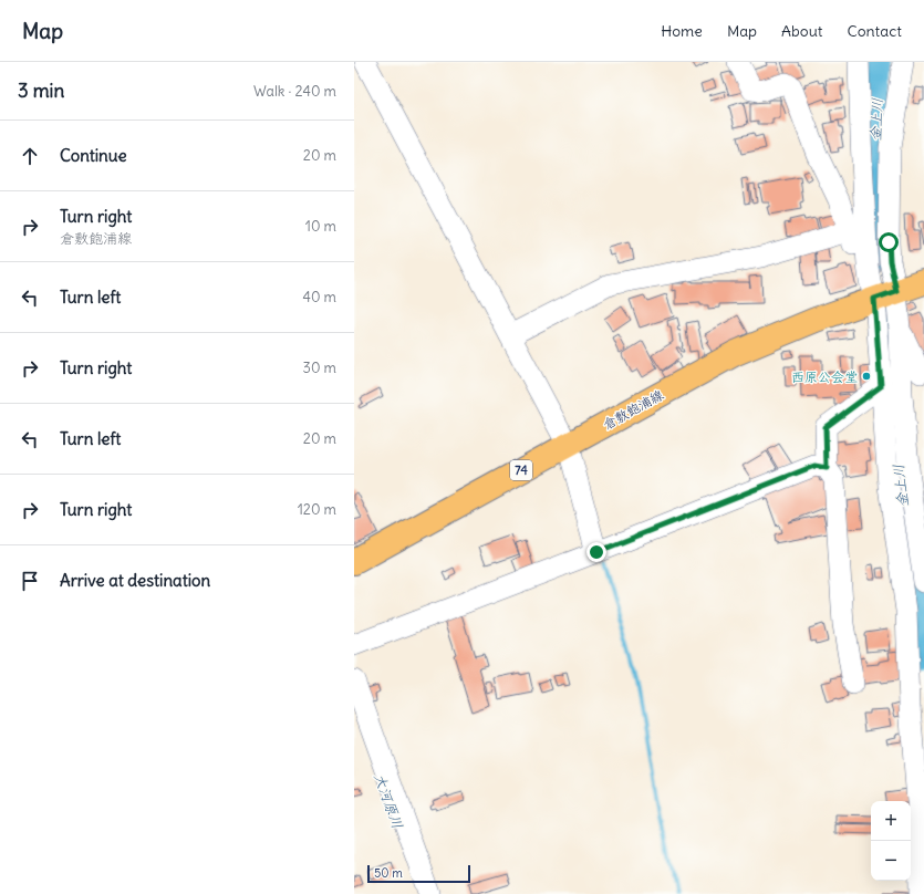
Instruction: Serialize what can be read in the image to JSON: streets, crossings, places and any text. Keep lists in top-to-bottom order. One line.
{"streets":{"main road":["倉敷飽浦線","74"]},"water":["金上川","大河原川"],"places":["西原公会堂"],"scale_bar":"50 m","page":{"header":"Map","nav":["Home","Map","About","Contact"],"heading":["3 min","Walk · 240 m"],"list":[["Continue","20 m"],["Turn right","倉敷飽浦線","10 m"],["Turn left","40 m"],["Turn right","30 m"],["Turn left","20 m"],["Turn right","120 m"],"Arrive at destination"],"map_buttons":["+","−"],"scale":"50 m"}}
